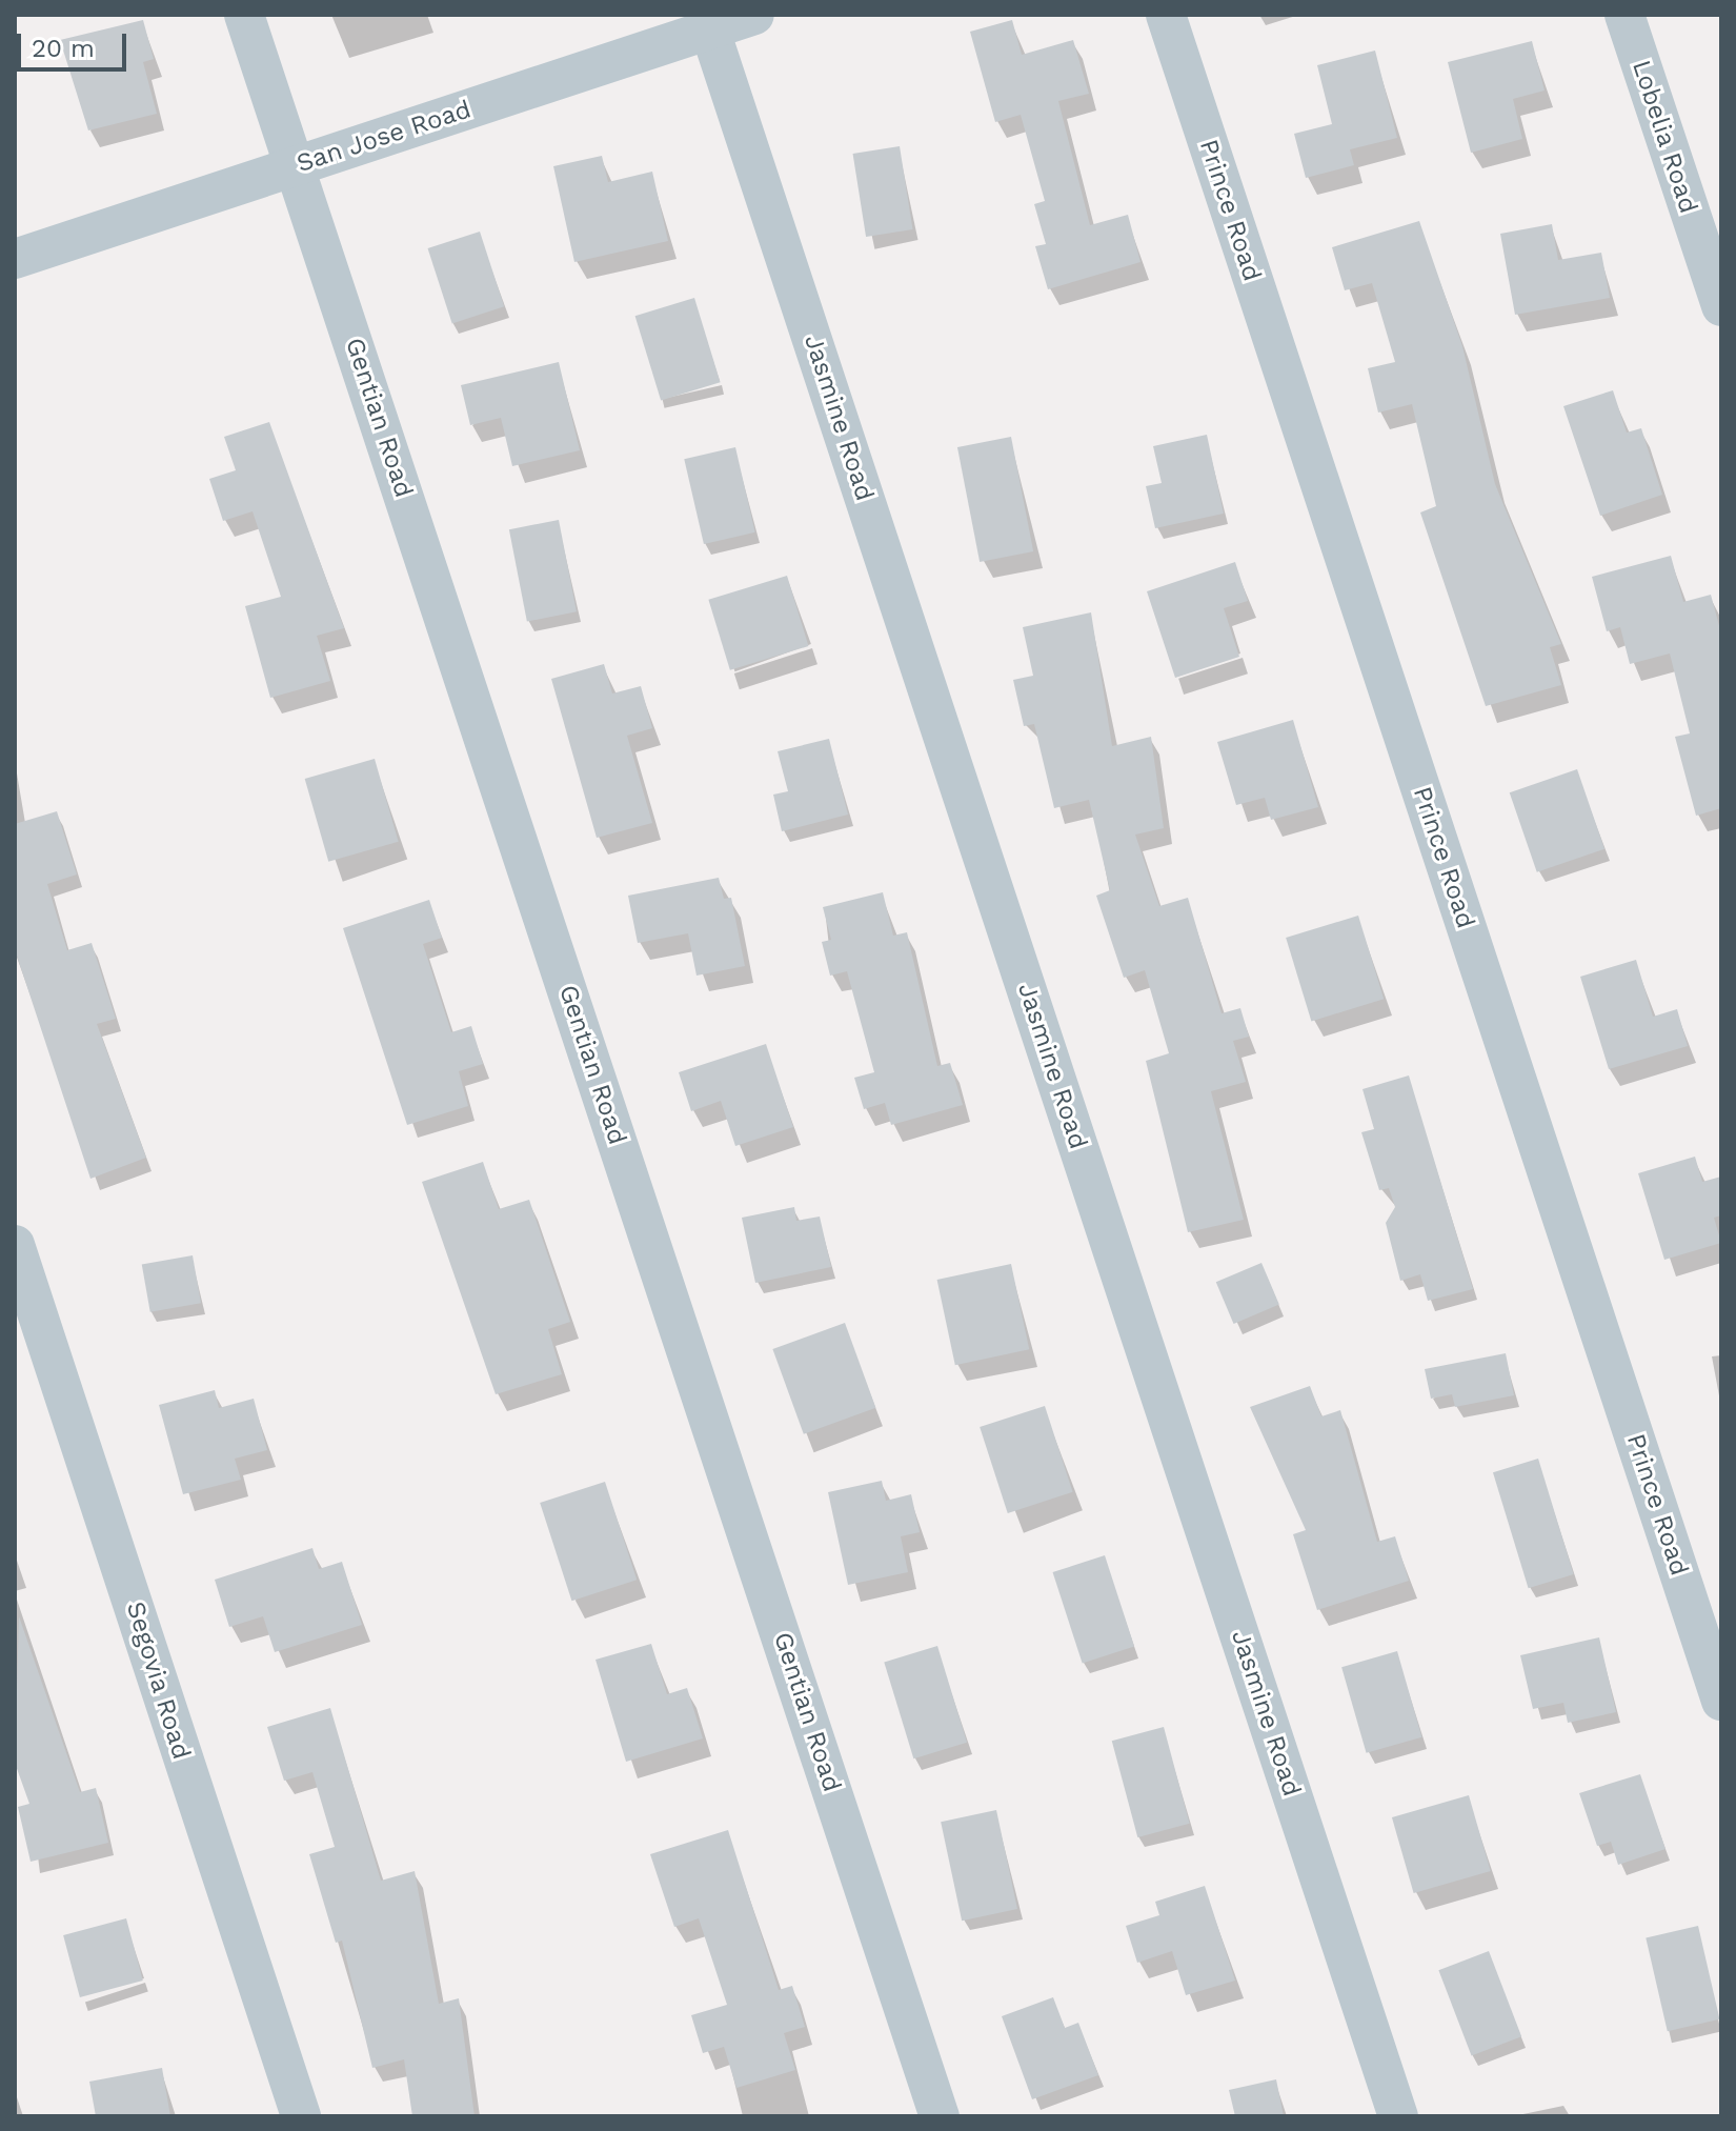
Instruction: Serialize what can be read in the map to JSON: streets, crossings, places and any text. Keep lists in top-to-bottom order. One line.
{"streets":{"street":["San Jose Road","Lobelia Road","Prince Road","Gentian Road","Jasmine Road","Segovia Road"]},"crossings":[["San Jose Road","Gentian Road"],["San Jose Road","Jasmine Road"]],"scale_bar":"20 m"}
